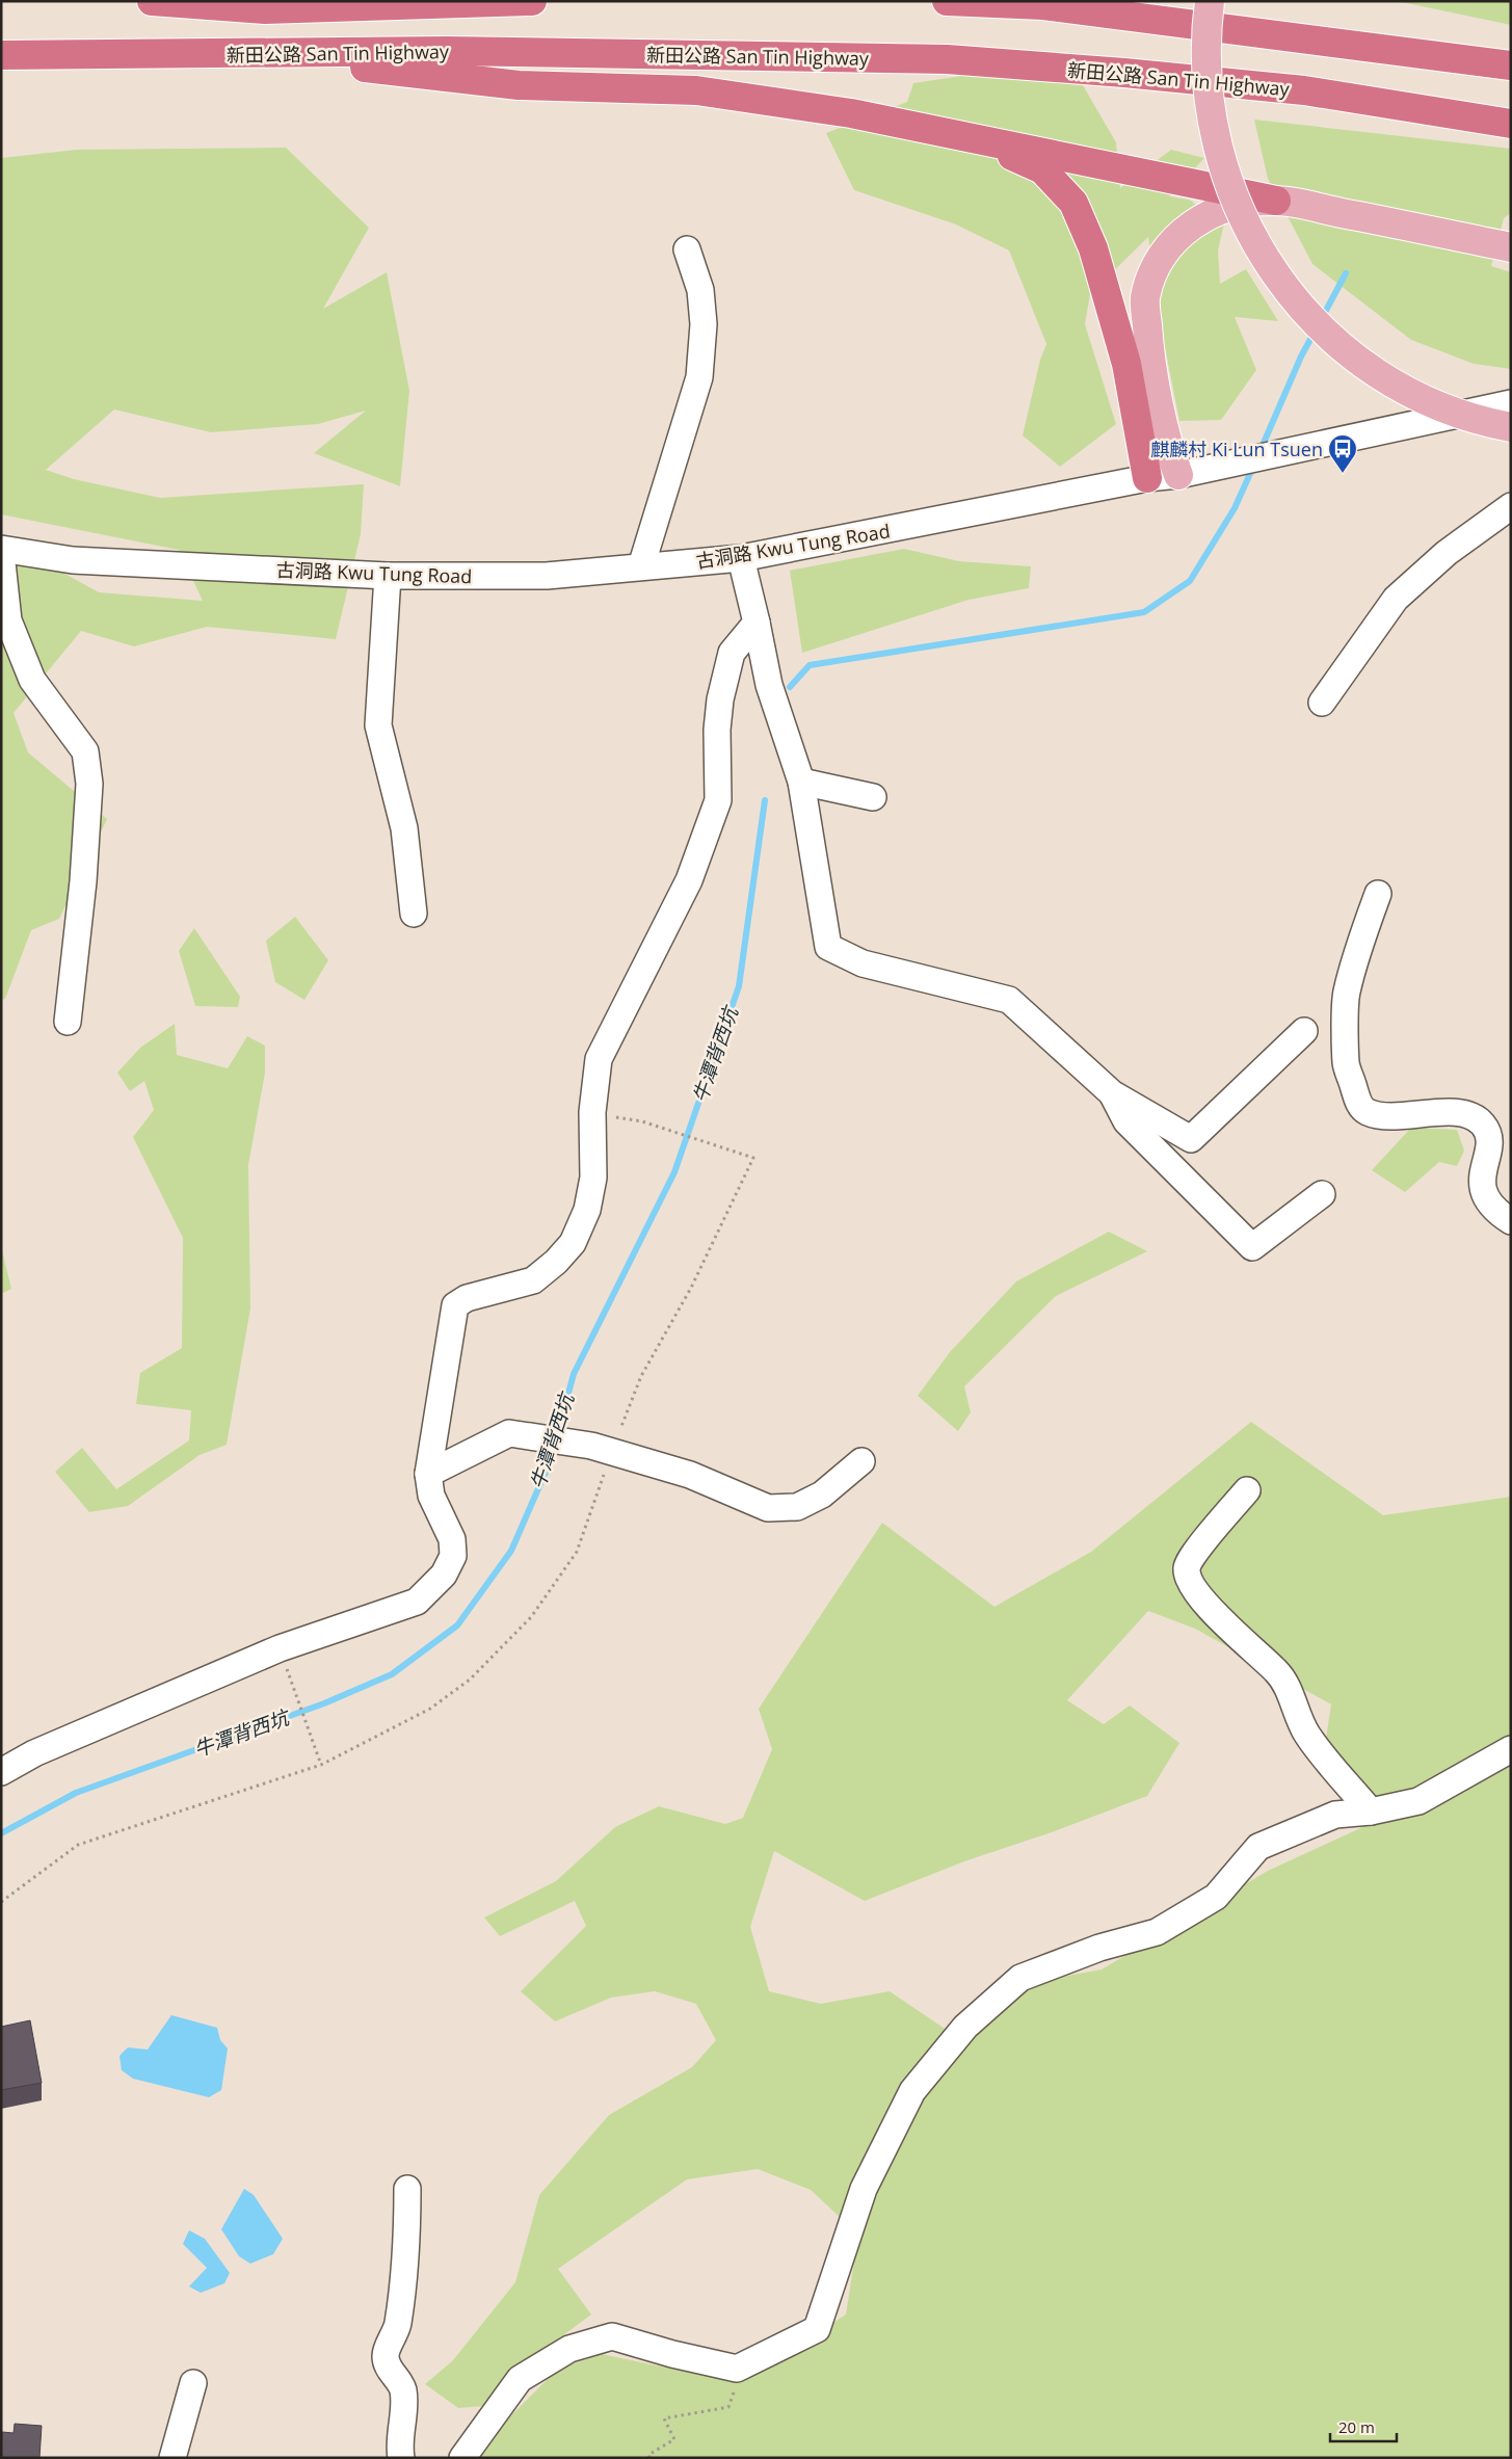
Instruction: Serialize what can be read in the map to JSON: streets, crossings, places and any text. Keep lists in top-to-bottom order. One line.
{"streets":{"highway":["新田公路 San Tin Highway"],"street":["古洞路 Kwu Tung Road"]},"water":["牛潭背西坑"],"places":{"bus stop":["麒麟村 Ki Lun Tsuen"]},"scale_bar":"20 m"}
